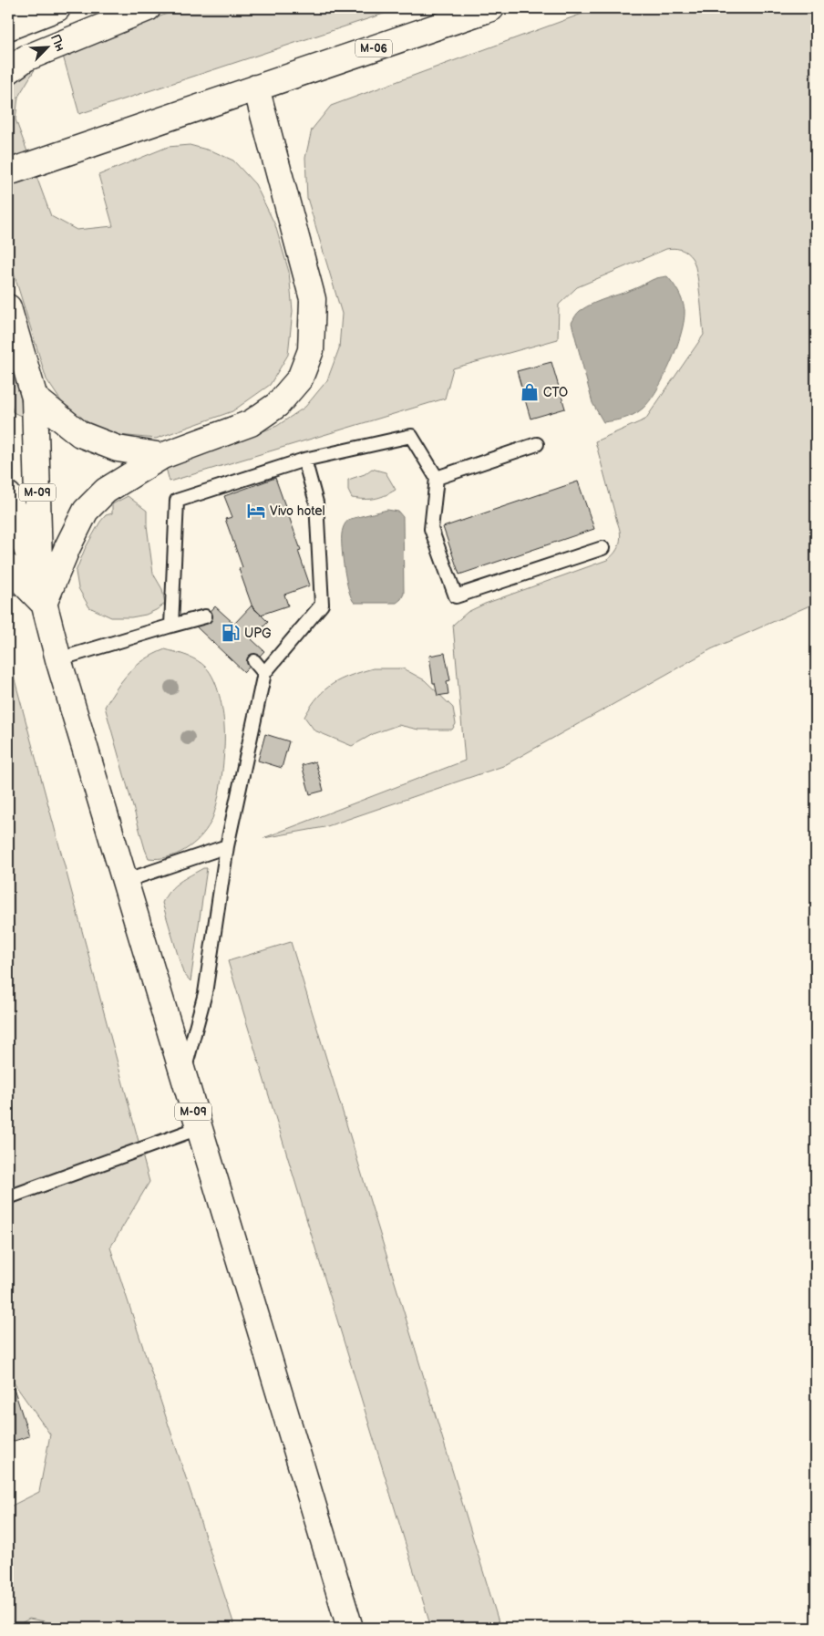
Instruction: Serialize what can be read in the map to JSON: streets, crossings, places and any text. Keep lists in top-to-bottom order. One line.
{"streets":{"highway":["М-06","М-09"]},"places":{"shop":["СТО"],"hotel":["Vivo hotel"],"fuel station":["UPG"]},"north":"top right"}
